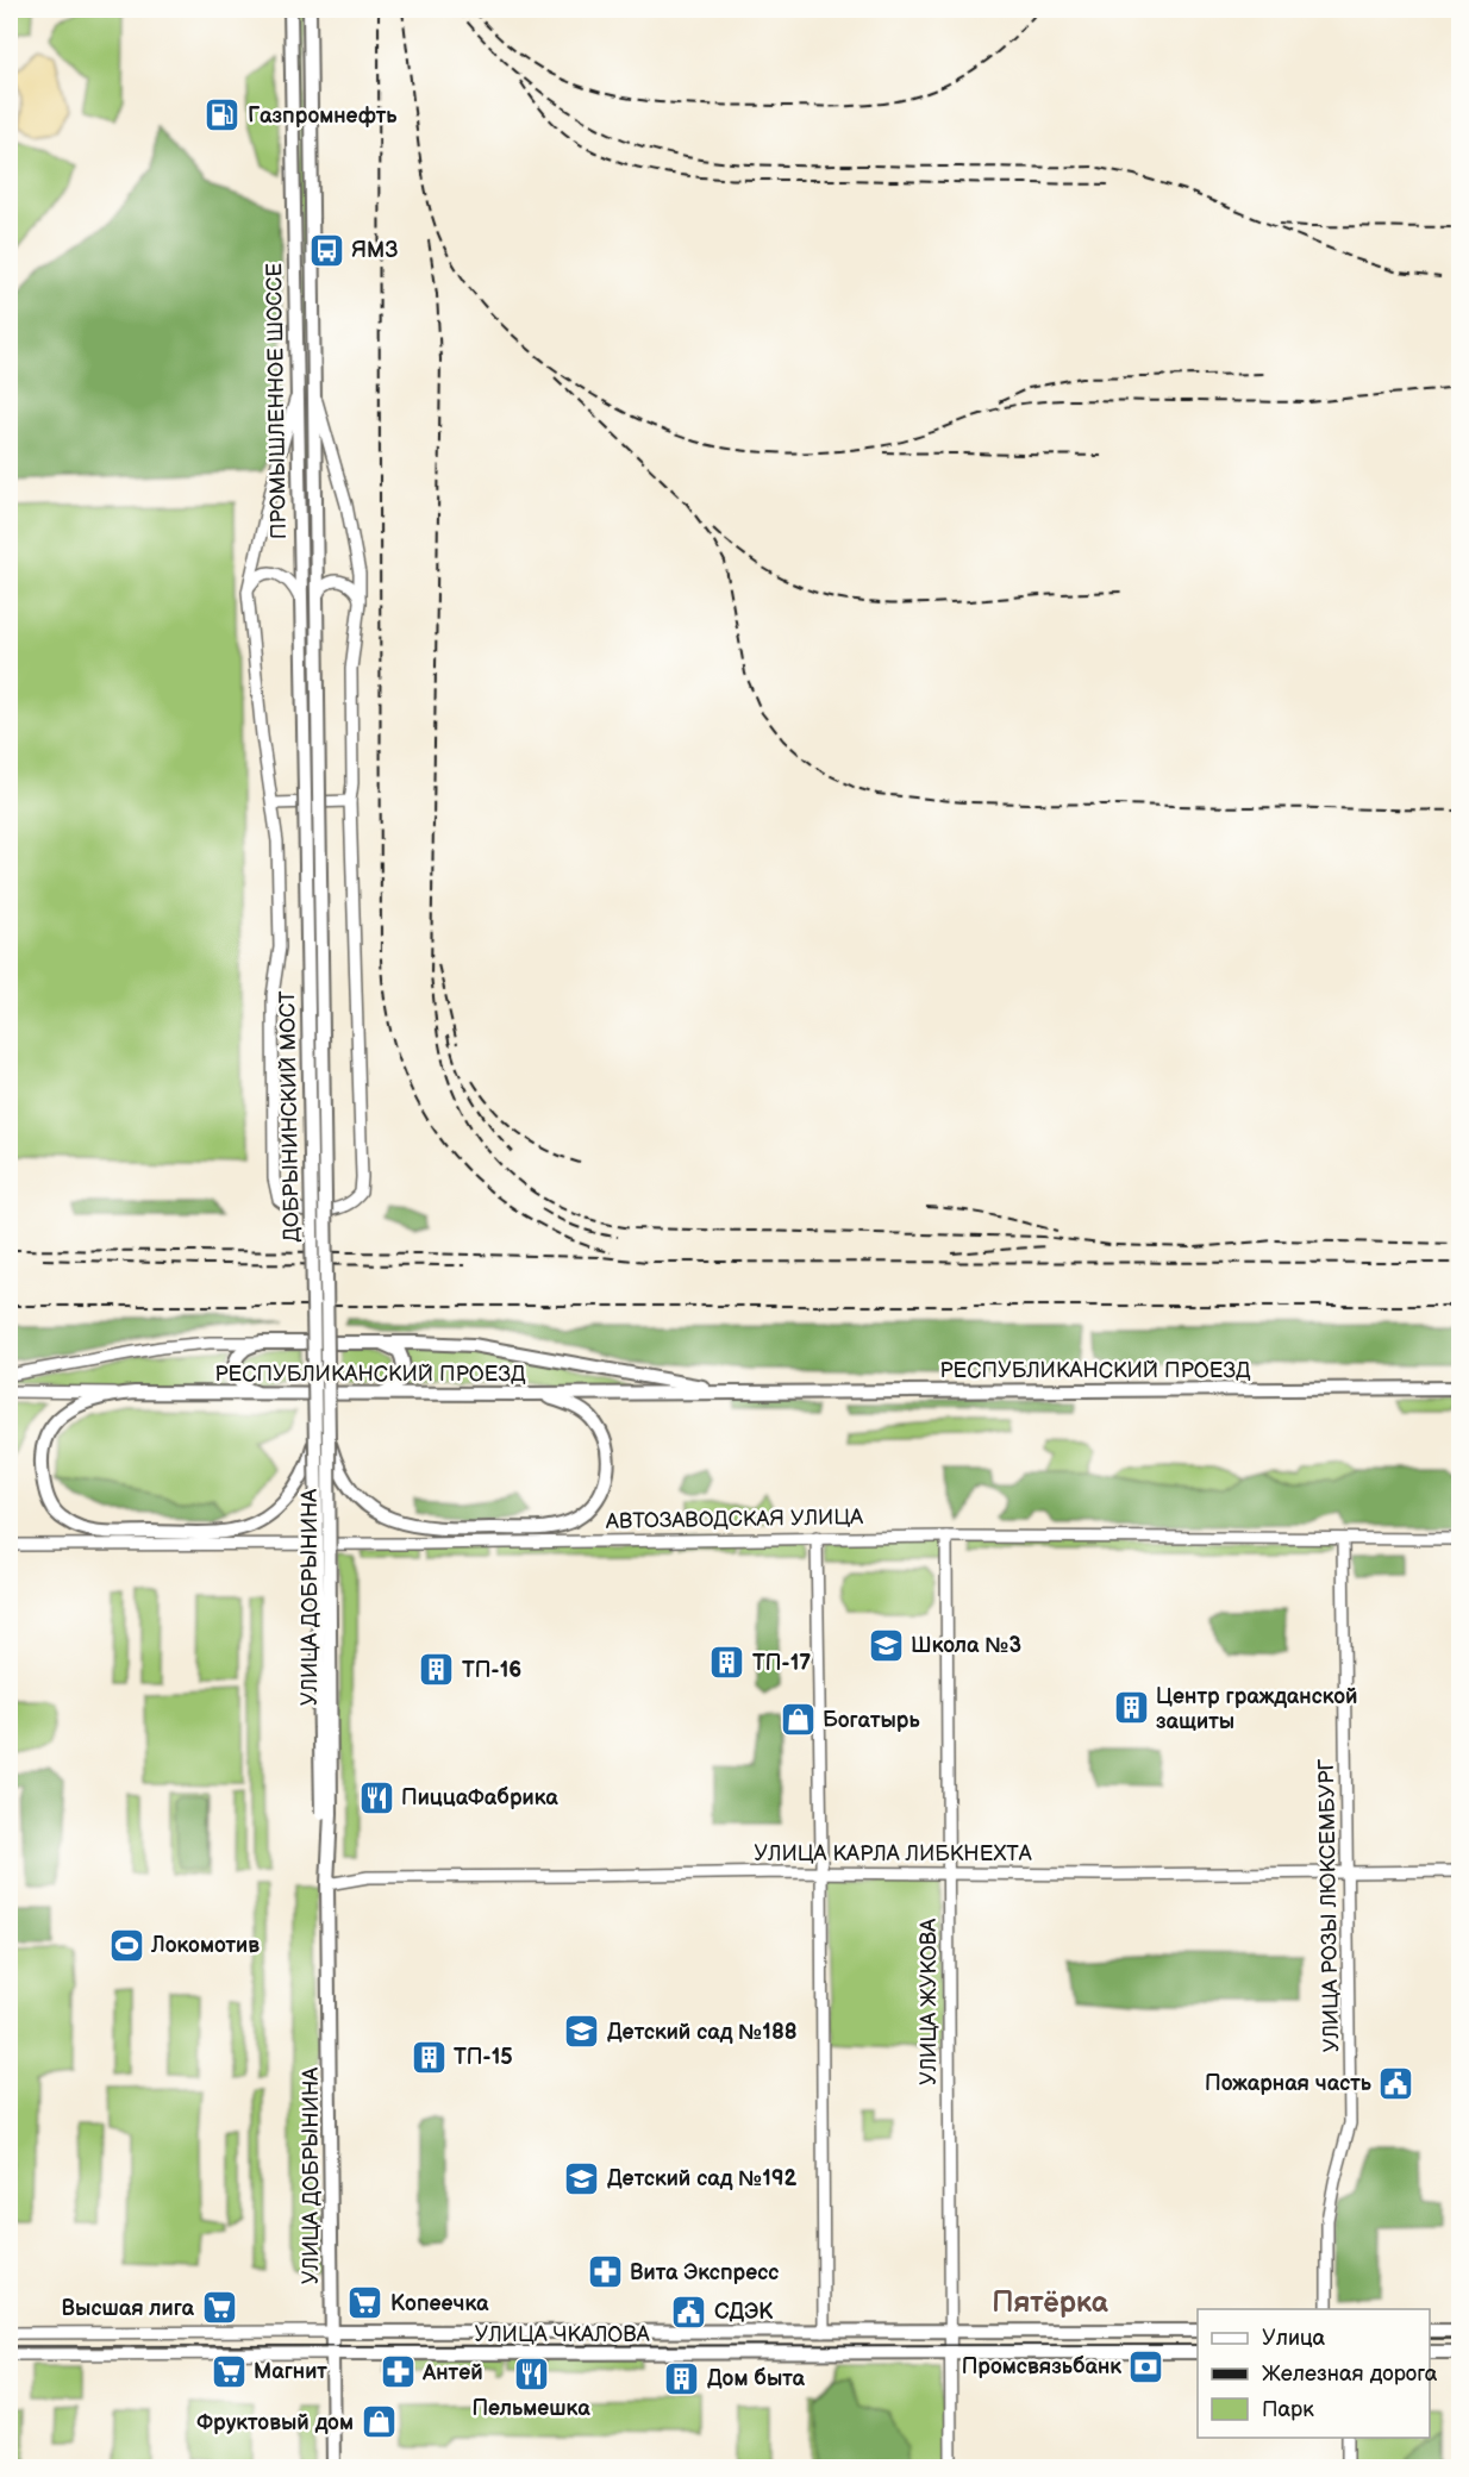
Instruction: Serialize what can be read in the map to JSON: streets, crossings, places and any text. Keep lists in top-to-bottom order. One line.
{"streets":{"main road":["ПРОМЫШЛЕННОЕ ШОССЕ","ДОБРЫНИНСКИЙ МОСТ","РЕСПУБЛИКАНСКИЙ ПРОЕЗД","УЛИЦА ДОБРЫНИНА","УЛИЦА ЧКАЛОВА"],"street":["АВТОЗАВОДСКАЯ УЛИЦА","УЛИЦА КАРЛА ЛИБКНЕХТА","УЛИЦА РОЗЫ ЛЮКСЕМБУРГ","УЛИЦА ЖУКОВА"]},"crossings":[["ПРОМЫШЛЕННОЕ ШОССЕ","ДОБРЫНИНСКИЙ МОСТ"],["ДОБРЫНИНСКИЙ МОСТ","УЛИЦА ДОБРЫНИНА"],["АВТОЗАВОДСКАЯ УЛИЦА","УЛИЦА РОЗЫ ЛЮКСЕМБУРГ"],["АВТОЗАВОДСКАЯ УЛИЦА","УЛИЦА ЖУКОВА"],["УЛИЦА ДОБРЫНИНА","УЛИЦА КАРЛА ЛИБКНЕХТА"],["УЛИЦА ДОБРЫНИНА","УЛИЦА ЧКАЛОВА"],["УЛИЦА КАРЛА ЛИБКНЕХТА","УЛИЦА РОЗЫ ЛЮКСЕМБУРГ"],["УЛИЦА КАРЛА ЛИБКНЕХТА","УЛИЦА ЖУКОВА"],["УЛИЦА ЖУКОВА","УЛИЦА ЧКАЛОВА"]],"districts":["Пятёрка"],"places":{"fuel station":["Газпромнефть"],"bus stop":["ЯМЗ"],"school or university":["Школа №3","Детский сад №188","Детский сад №192"],"building":["ТП-17","ТП-16","Центр гражданской защиты","ТП-15","Дом быта"],"shop":["Богатырь","Фруктовый дом"],"restaurant":["ПиццаФабрика","Пельмешка"],"sports":["Локомотив"],"public building":["Пожарная часть","СДЭК"],"pharmacy":["Вита Экспресс","Антей"],"supermarket":["Копеечка","Высшая лига","Магнит"],"bank":["Промсвязьбанк"]},"legend":["Улица","Железная дорога","Парк"]}
